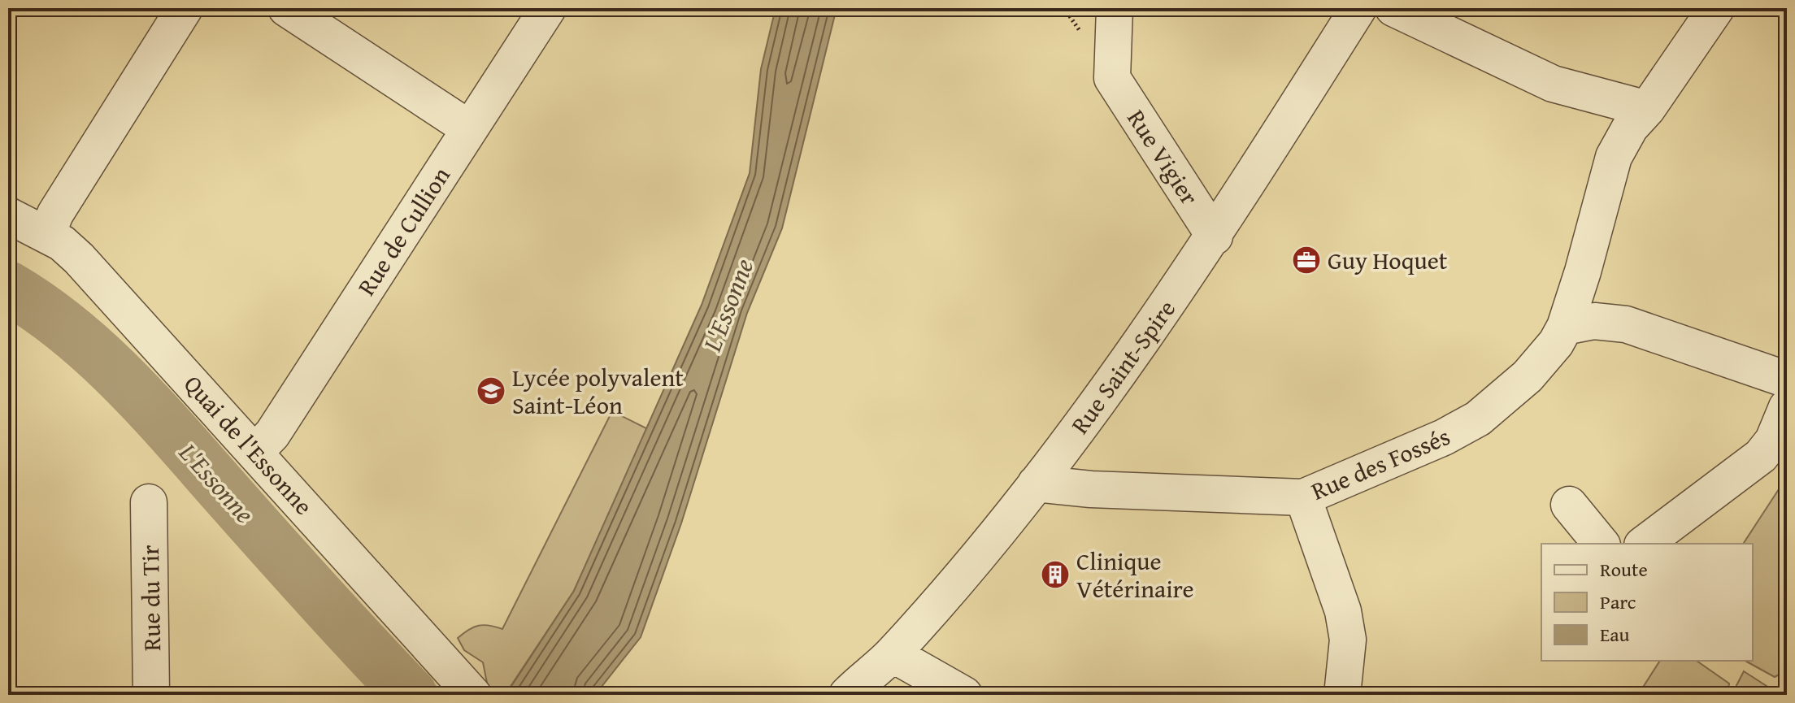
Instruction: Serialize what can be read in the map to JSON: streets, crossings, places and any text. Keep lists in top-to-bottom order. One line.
{"streets":{"street":["Rue Vigier","Rue de Cullion","Rue Saint-Spire","Quai de l'Essonne","Rue des Fossés","Rue du Tir"]},"crossings":[["Rue Vigier","Rue Saint-Spire"],["Rue de Cullion","Quai de l'Essonne"],["Rue Saint-Spire","Rue des Fossés"]],"water":["L'Essonne"],"places":{"office":["Guy Hoquet"],"school or university":["Lycée polyvalent Saint-Léon"],"building":["Clinique Vétérinaire"]},"legend":["Route","Parc","Eau"]}
